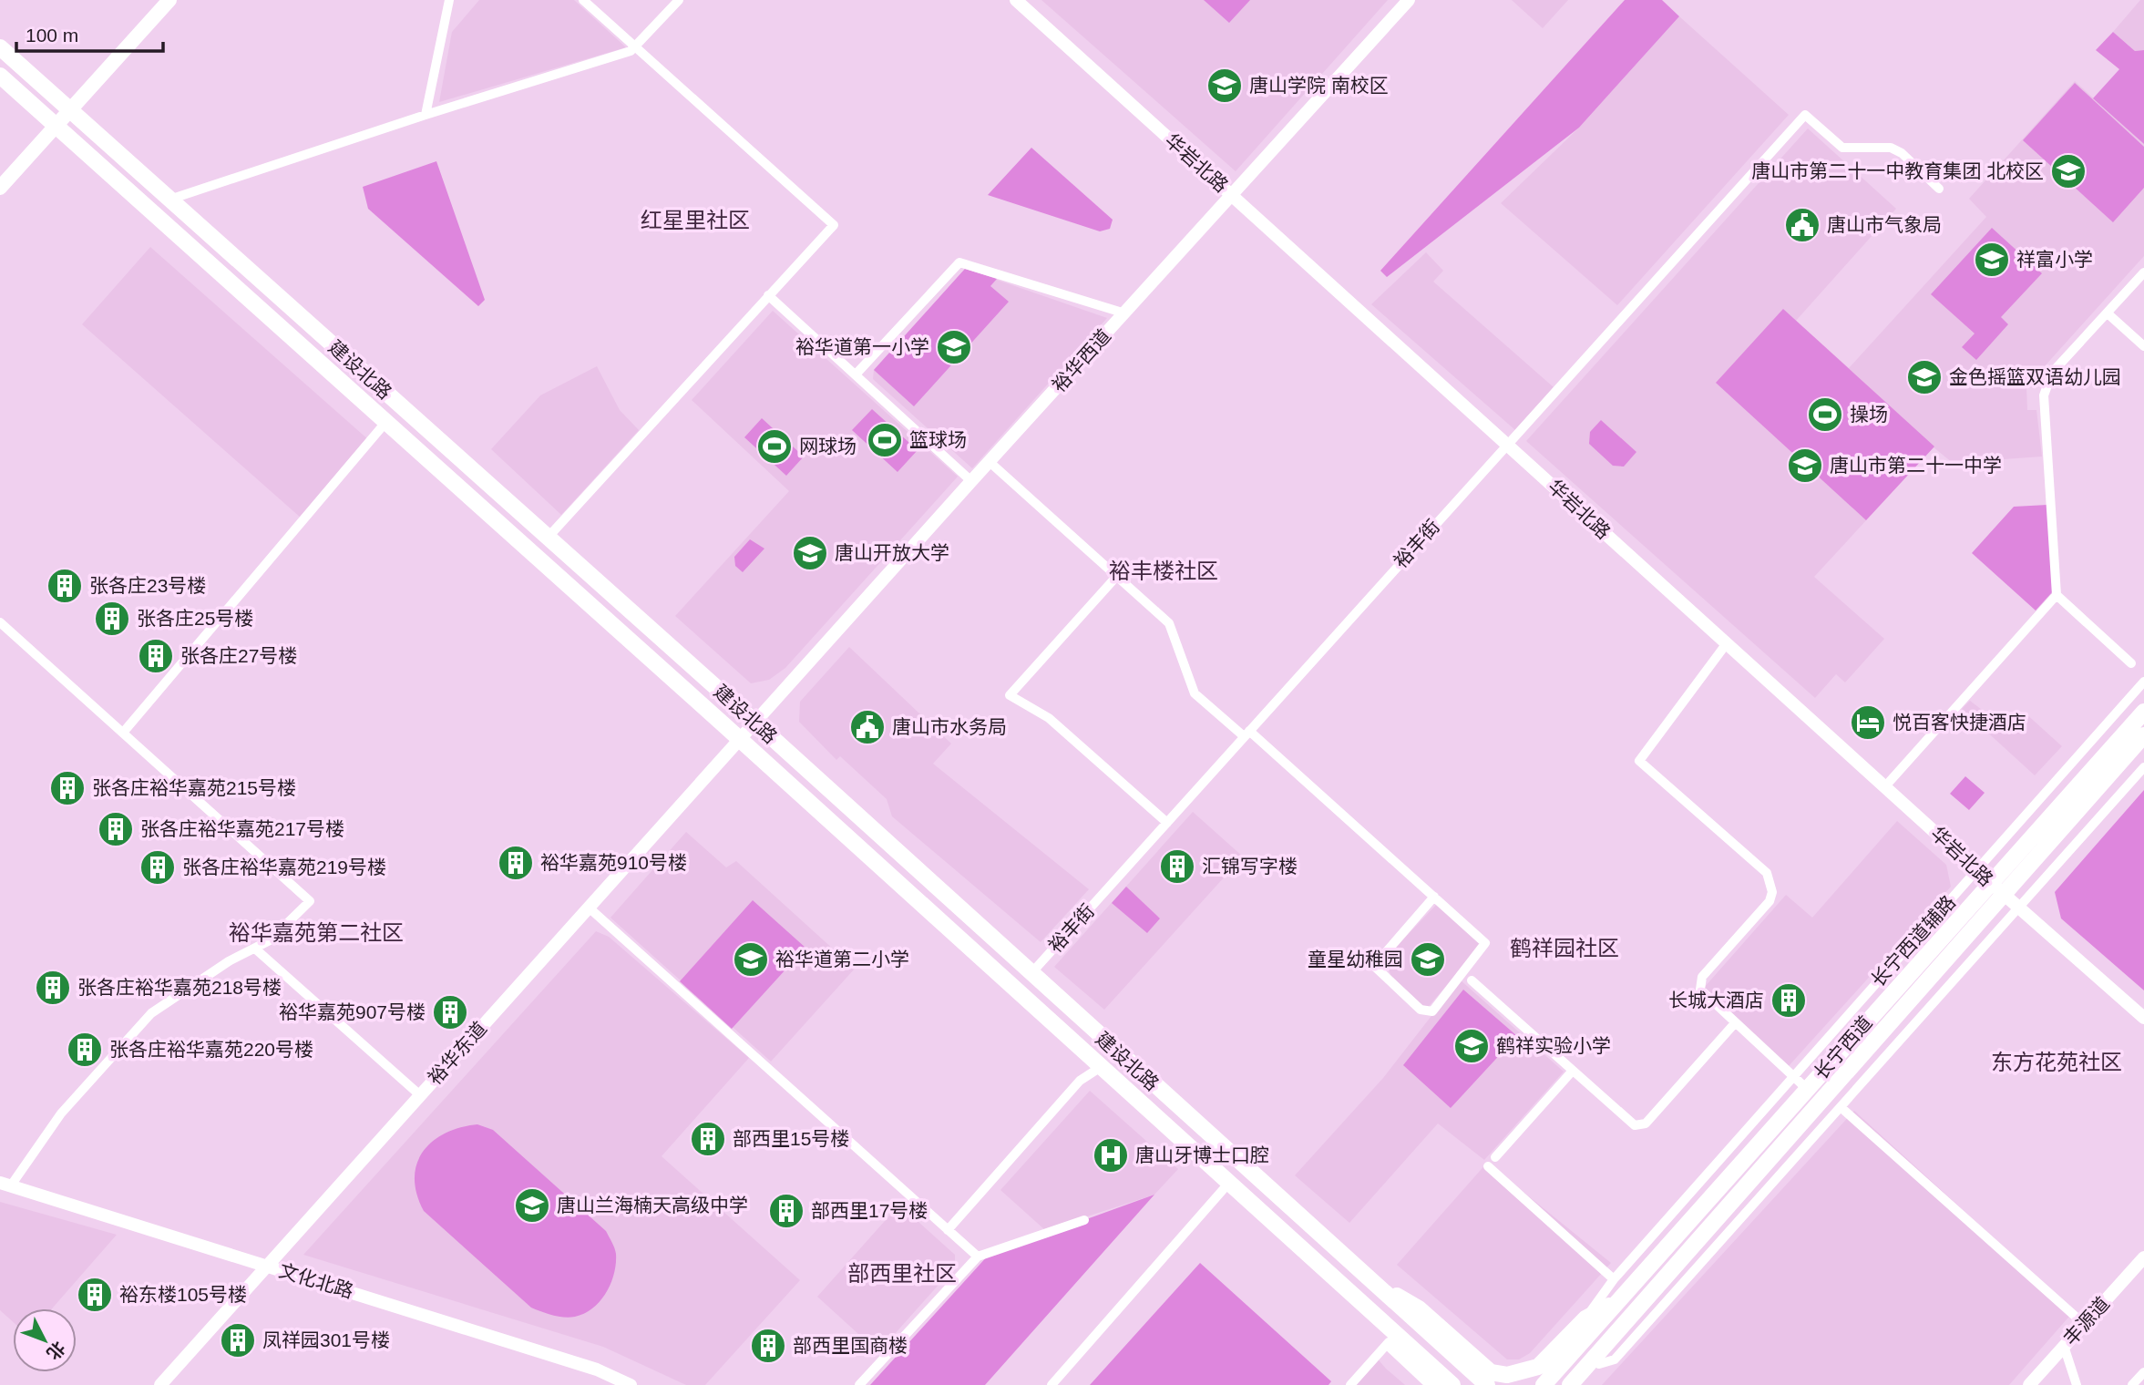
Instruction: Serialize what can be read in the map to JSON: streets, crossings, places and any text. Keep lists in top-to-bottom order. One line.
{"streets":{"main road":["建设北路","长宁西道"],"street":["华岩北路","裕华西道","裕丰街","长宁西道辅路","裕华东道","文化北路","丰源道"]},"crossings":[["华岩北路","裕华西道"],["华岩北路","裕丰街"],["华岩北路","长宁西道辅路"],["华岩北路","长宁西道"],["裕华西道","建设北路"],["裕华西道","裕华东道"],["建设北路","裕丰街"],["建设北路","裕华东道"],["裕华东道","文化北路"]],"districts":["红星里社区","裕丰楼社区","裕华嘉苑第二社区","鹤祥园社区","东方花苑社区","部西里社区"],"places":{"school or university":["唐山学院 南校区","唐山市第二十一中教育集团 北校区","祥富小学","裕华道第一小学","金色摇篮双语幼儿园","唐山市第二十一中学","唐山开放大学","裕华道第二小学","童星幼稚园","鹤祥实验小学","唐山兰海楠天高级中学"],"public building":["唐山市气象局","唐山市水务局"],"sports":["操场","篮球场","网球场"],"building":["张各庄23号楼","张各庄25号楼","张各庄27号楼","张各庄裕华嘉苑215号楼","张各庄裕华嘉苑217号楼","裕华嘉苑910号楼","汇锦写字楼","张各庄裕华嘉苑219号楼","张各庄裕华嘉苑218号楼","长城大酒店","裕华嘉苑907号楼","张各庄裕华嘉苑220号楼","部西里15号楼","部西里17号楼","裕东楼105号楼","凤祥园301号楼","部西里国商楼"],"hotel":["悦百客快捷酒店"],"hospital":["唐山牙博士口腔"]},"scale_bar":"100 m","north":"bottom right"}
